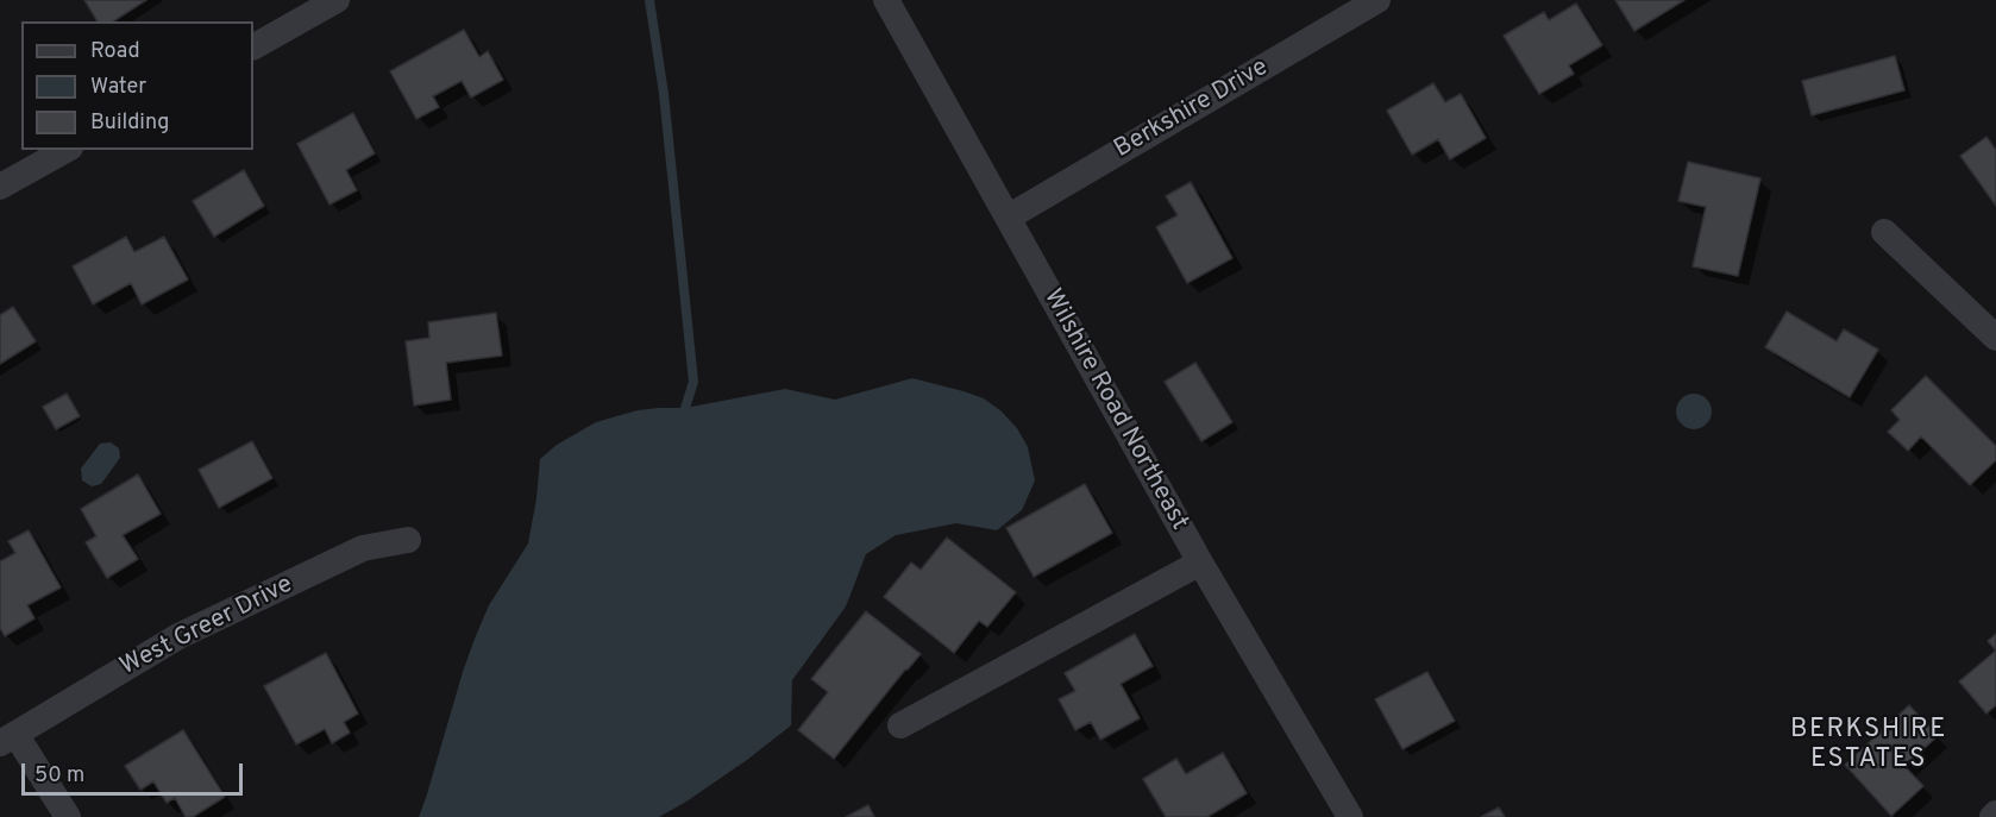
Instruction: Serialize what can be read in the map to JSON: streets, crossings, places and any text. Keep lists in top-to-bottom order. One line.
{"streets":{"street":["Berkshire Drive","Wilshire Road Northeast","West Greer Drive"]},"crossings":[["Berkshire Drive","Wilshire Road Northeast"]],"districts":["BERKSHIRE ESTATES"],"legend":["Road","Water","Building"],"scale_bar":"50 m"}
